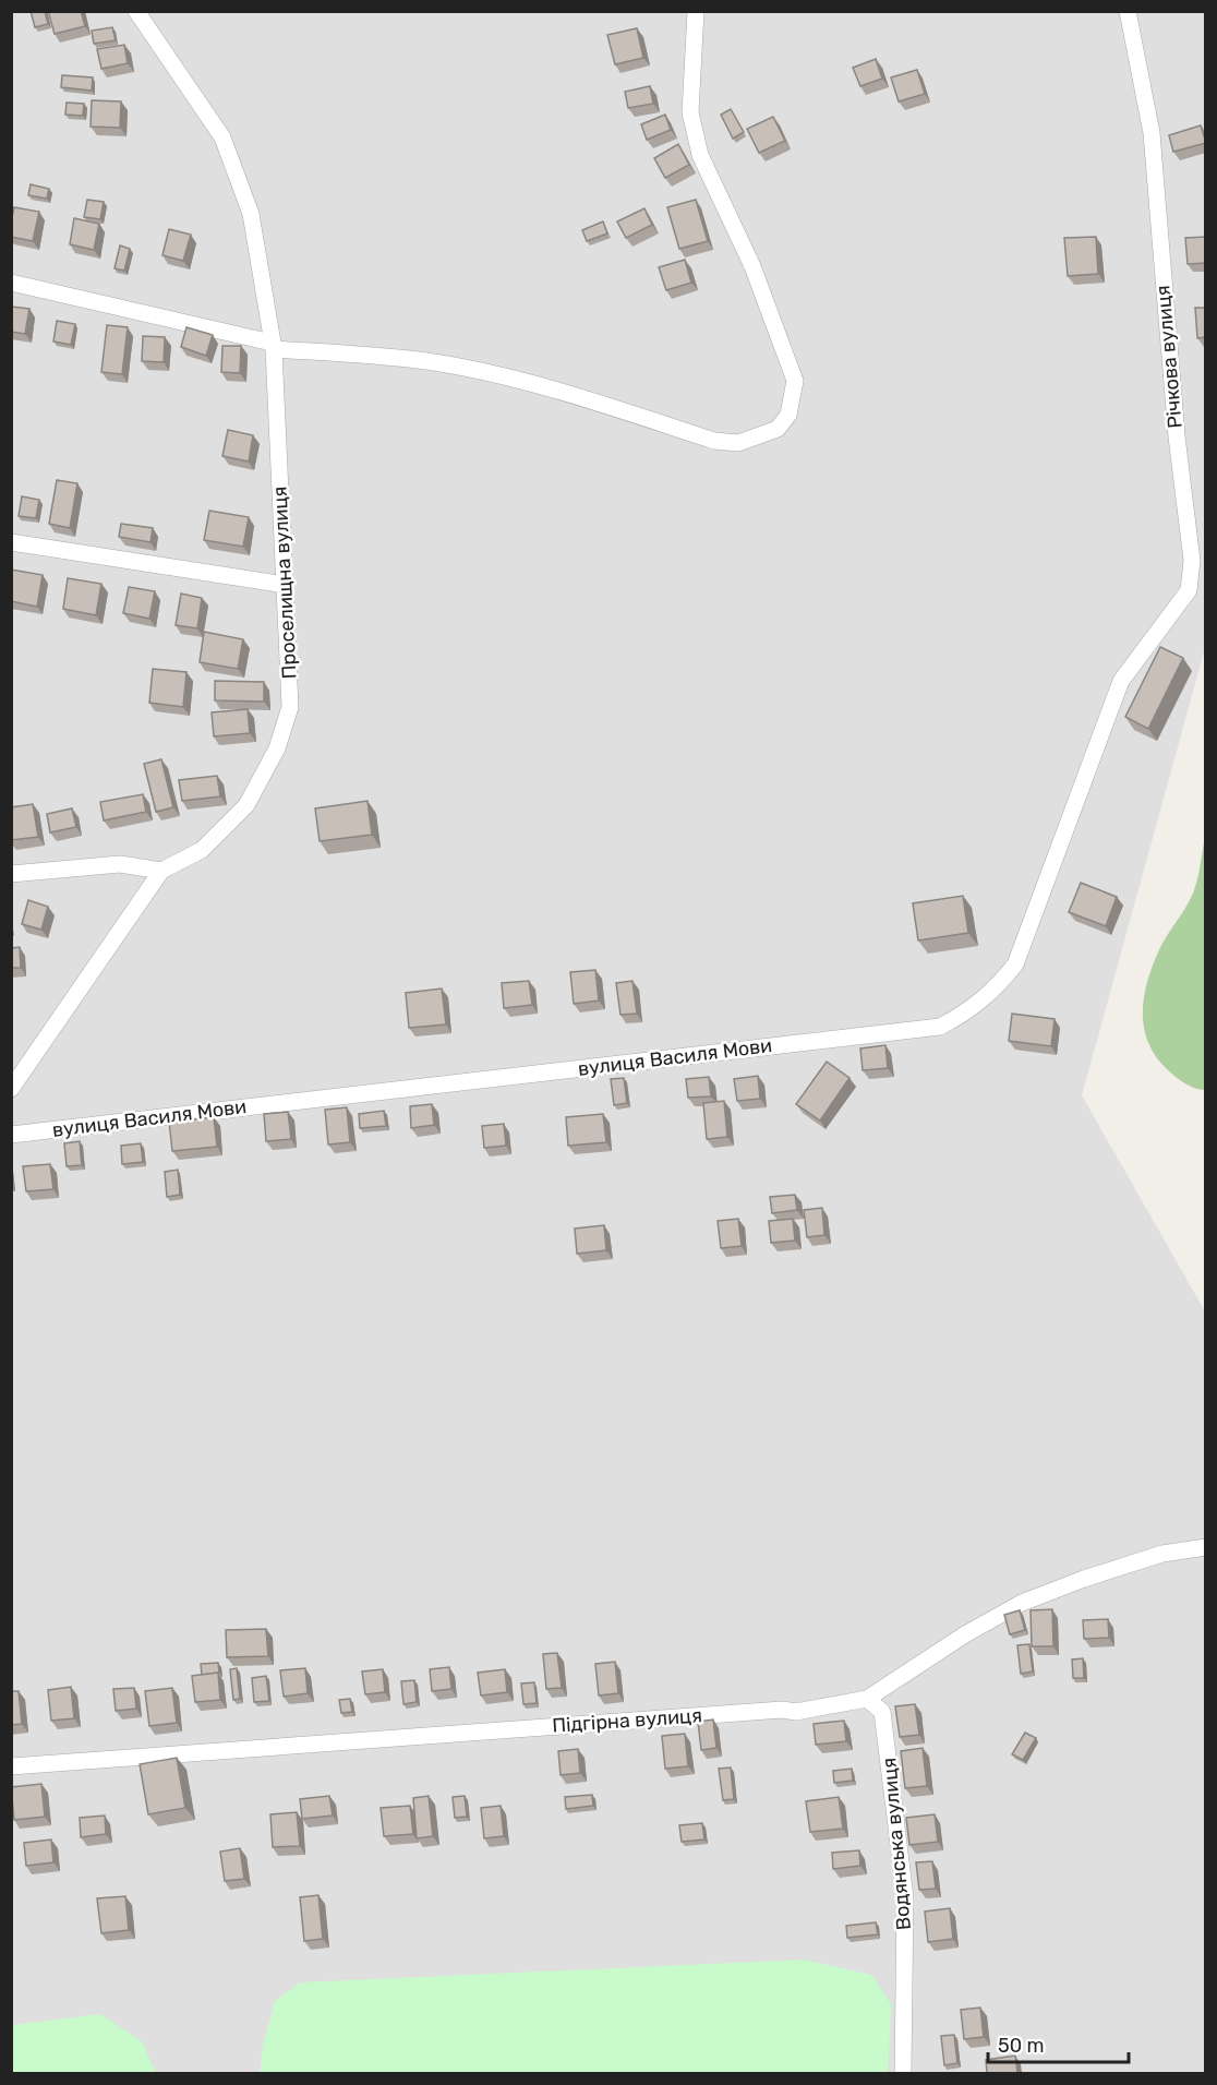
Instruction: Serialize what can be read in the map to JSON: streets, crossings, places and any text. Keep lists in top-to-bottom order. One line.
{"streets":{"street":["Річкова вулиця","Проселищна вулиця","вулиця Василя Мови","Підгірна вулиця","Водянська вулиця"]},"crossings":[["Річкова вулиця","вулиця Василя Мови"],["Підгірна вулиця","Водянська вулиця"]],"scale_bar":"50 m"}
